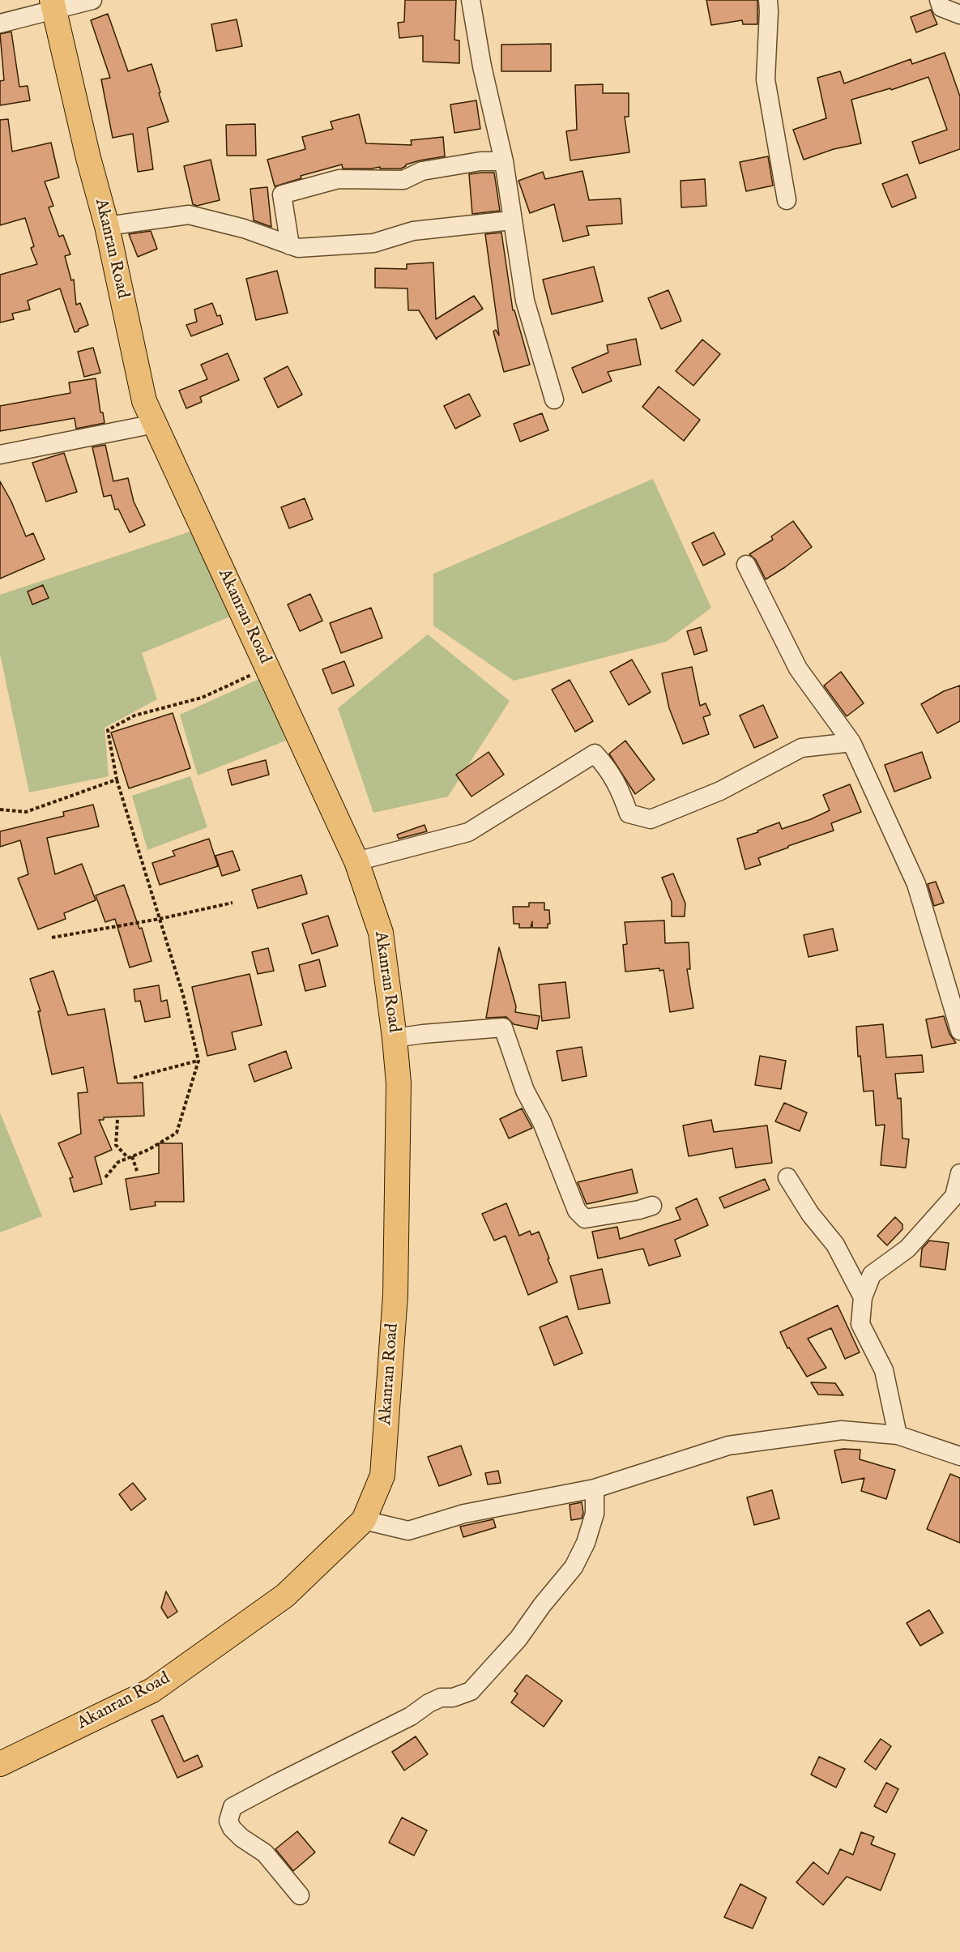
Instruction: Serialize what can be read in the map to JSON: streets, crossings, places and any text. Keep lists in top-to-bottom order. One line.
{"streets":{"main road":["Akanran Road"]}}
